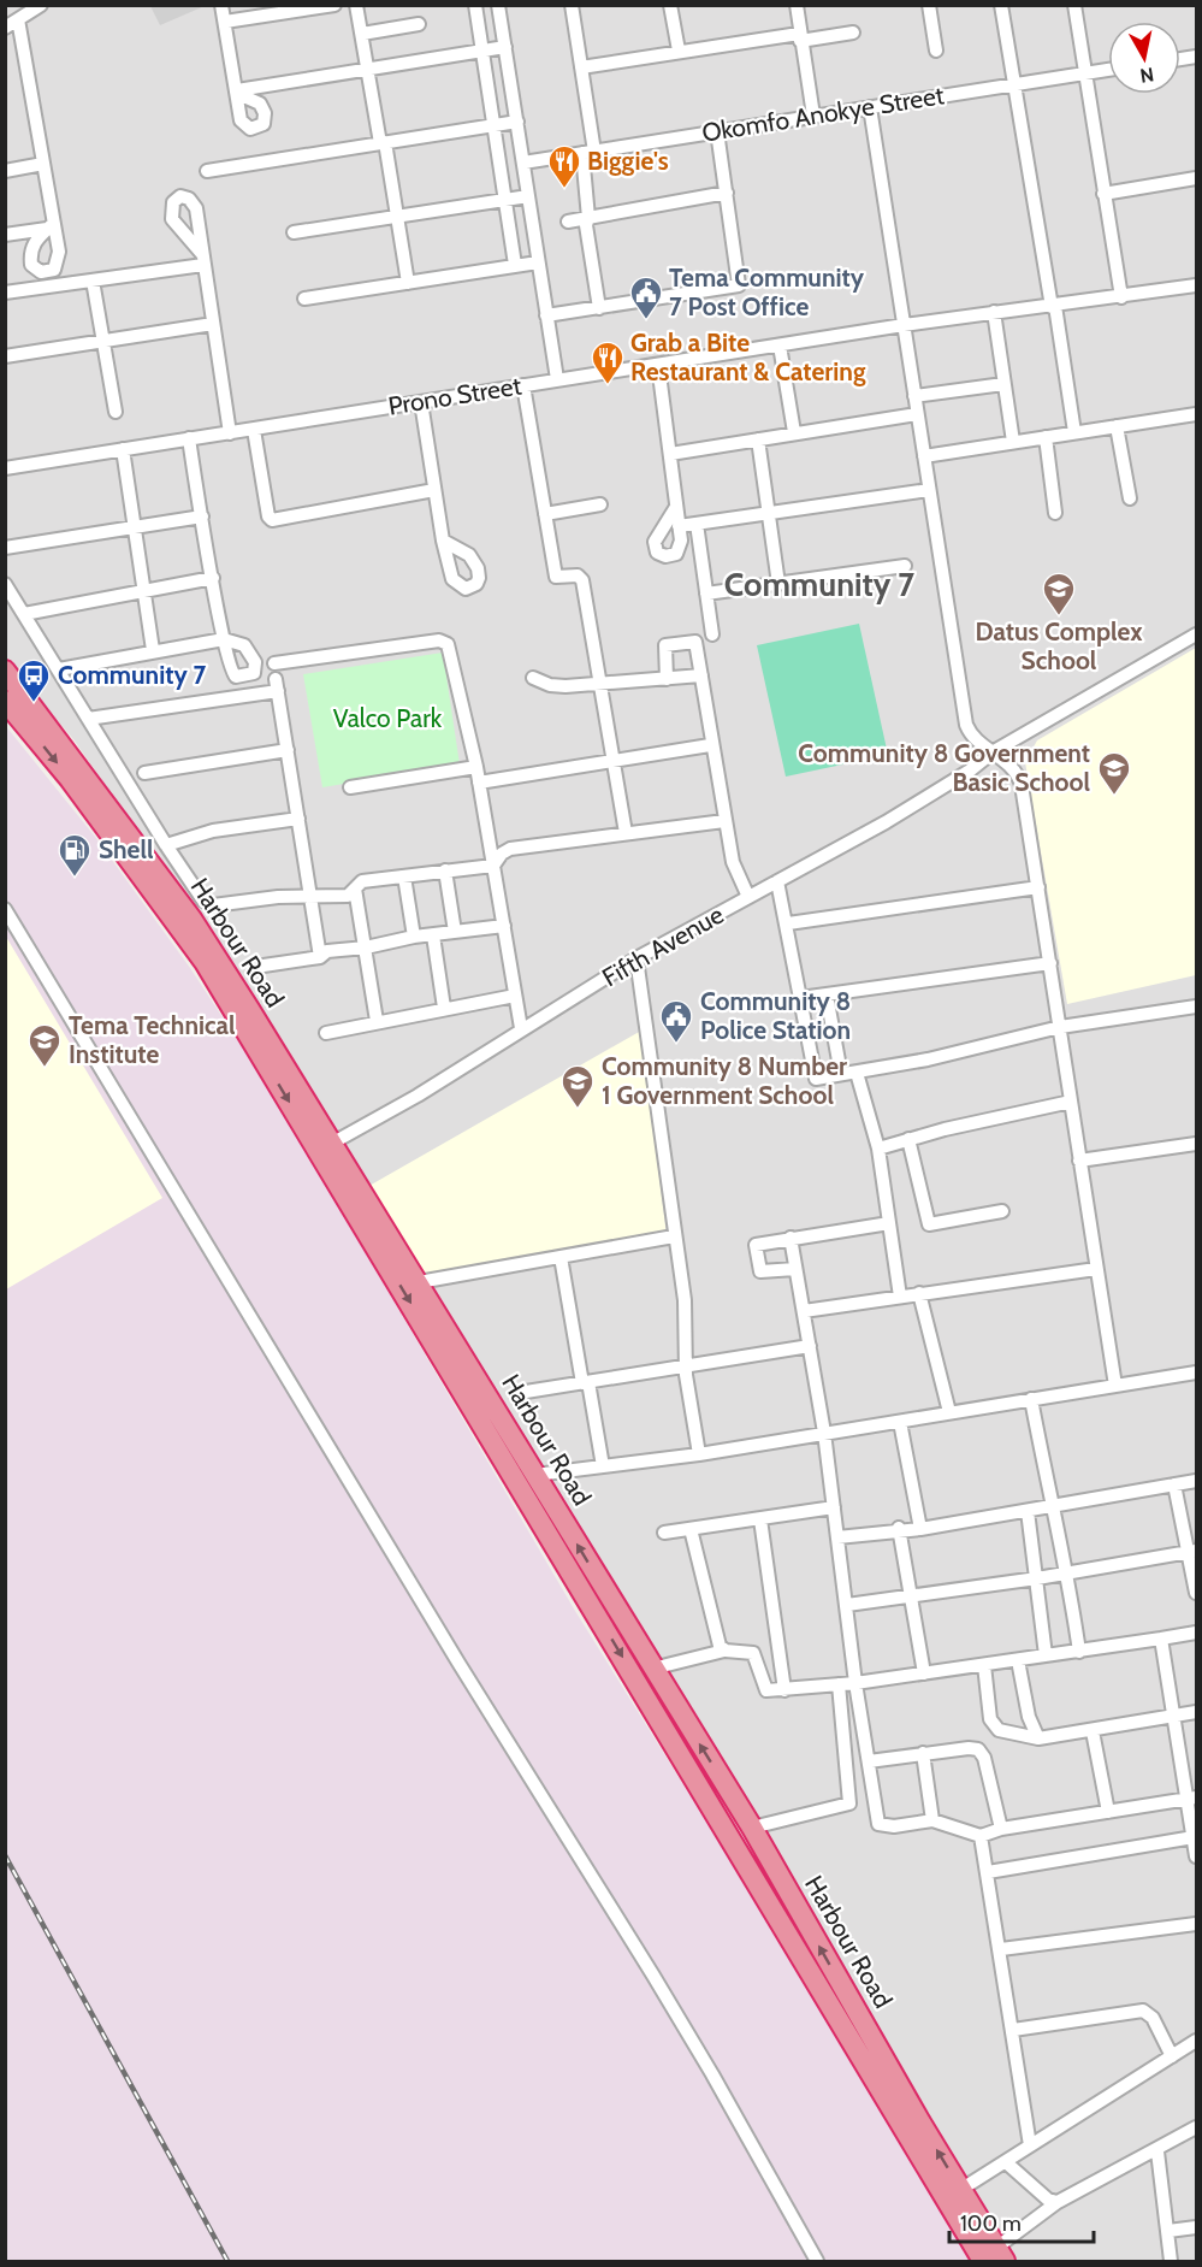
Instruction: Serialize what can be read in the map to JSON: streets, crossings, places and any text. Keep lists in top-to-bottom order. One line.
{"streets":{"highway":["Harbour Road"],"street":["Okomfo Anokye Street","Prono Street","Fifth Avenue"]},"crossings":[["Harbour Road","Fifth Avenue"]],"districts":["Community 7"],"parks":["Valco Park"],"places":{"restaurant":["Biggie's","Grab a Bite Restaurant & Catering"],"public building":["Tema Community 7 Post Office","Community 8 Police Station"],"school or university":["Datus Complex School","Community 8 Government Basic School","Tema Technical Institute","Community 8 Number 1 Government School"],"bus stop":["Community 7"],"fuel station":["Shell"]},"scale_bar":"100 m","north":"bottom"}
